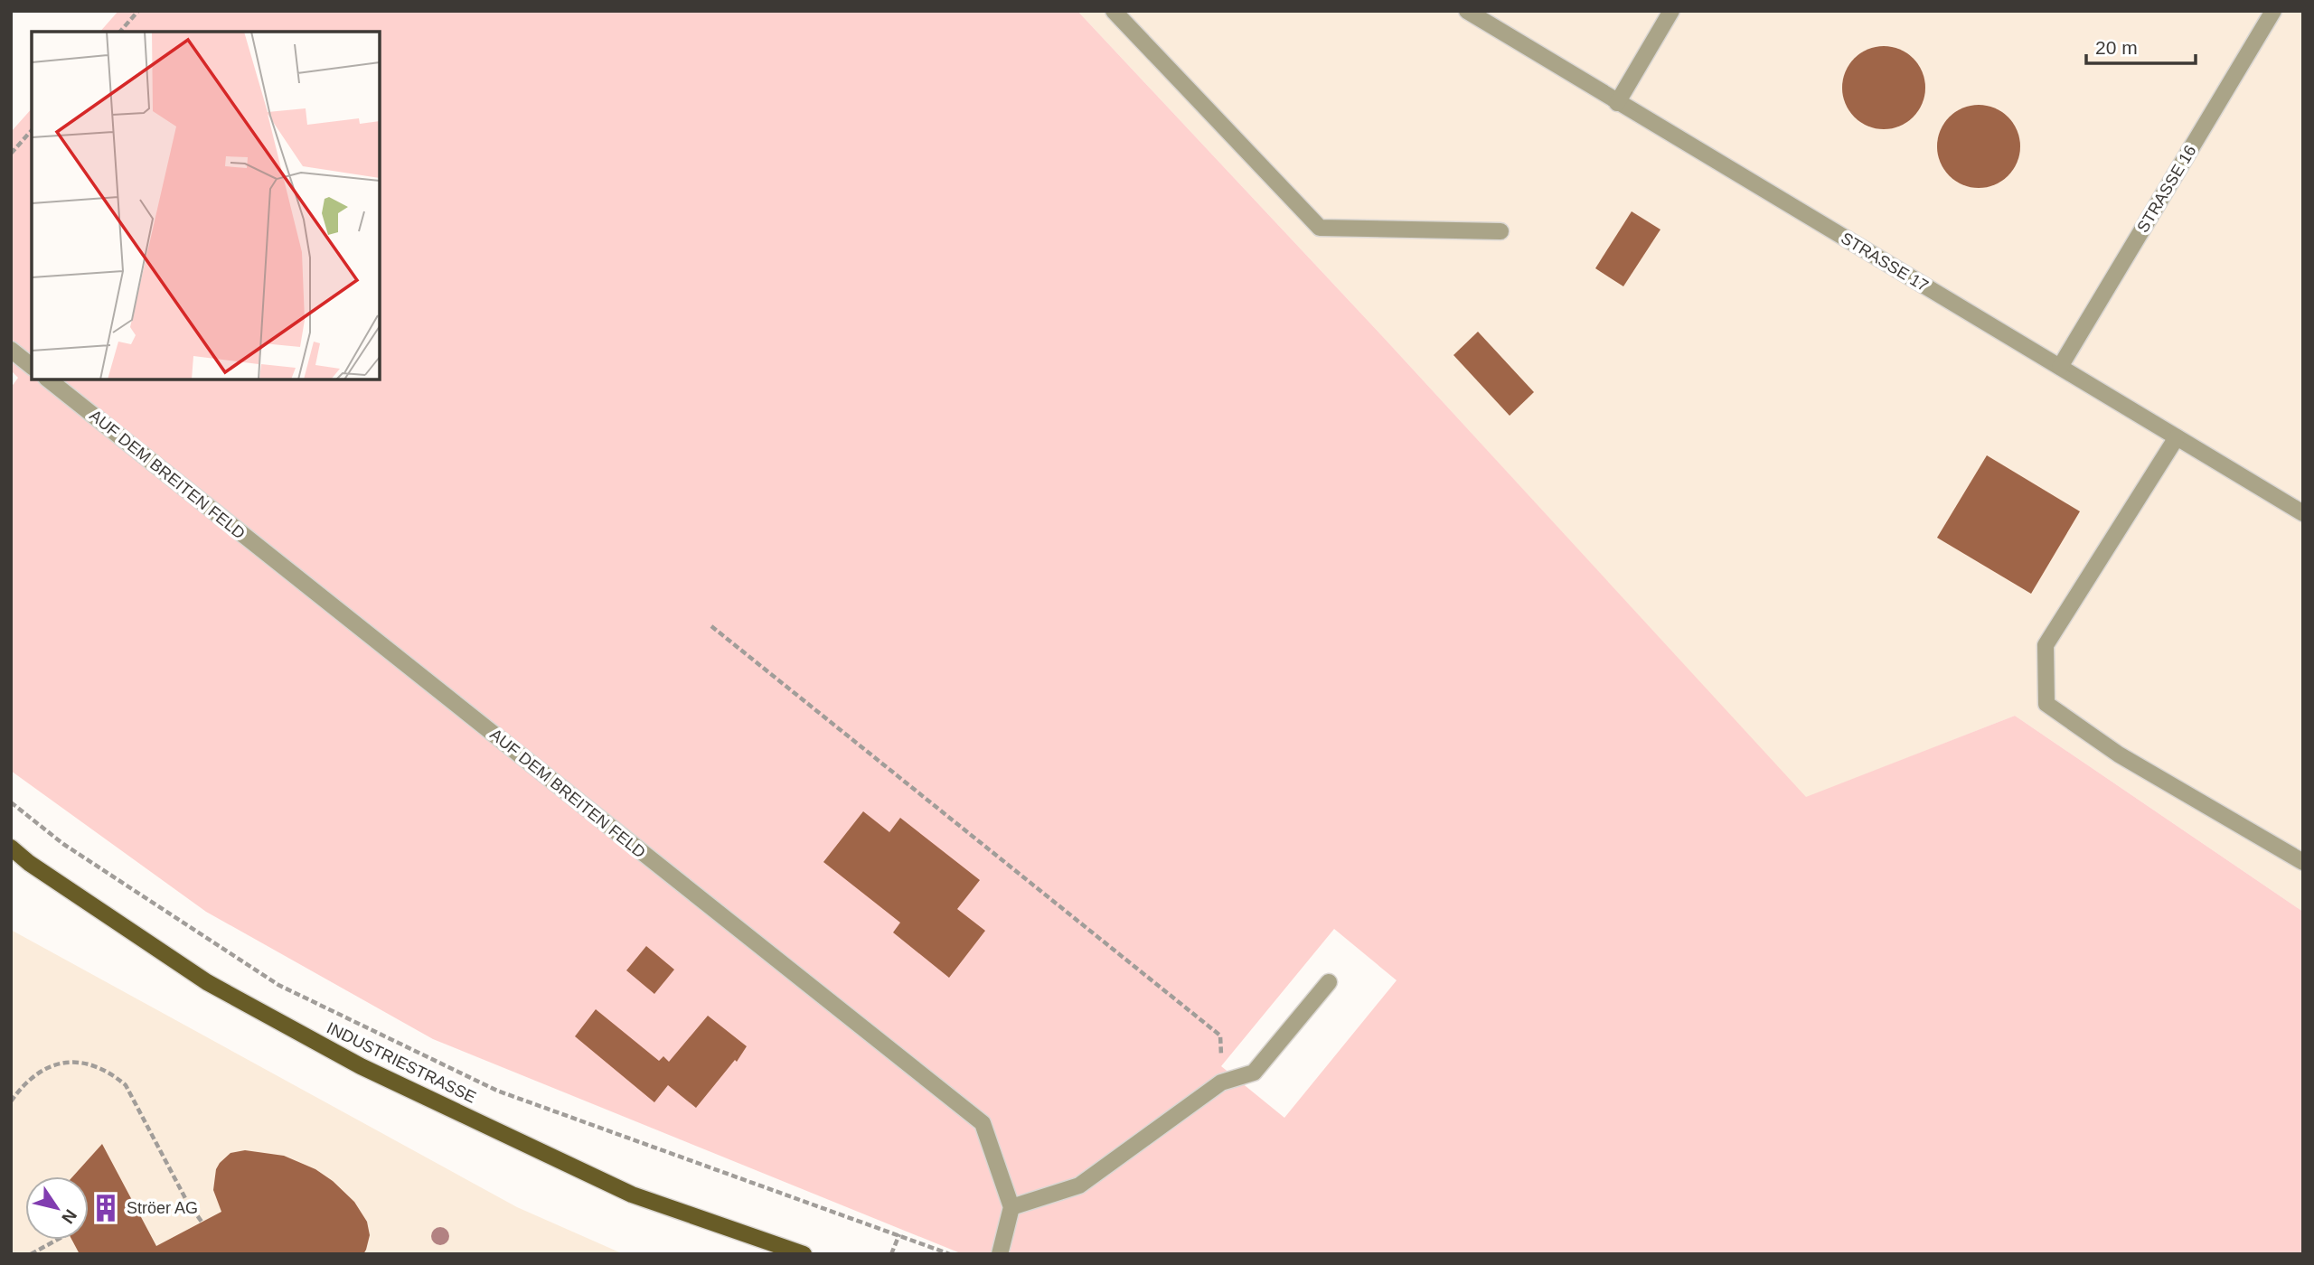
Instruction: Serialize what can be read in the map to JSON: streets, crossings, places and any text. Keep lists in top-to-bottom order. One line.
{"streets":{"main road":["INDUSTRIESTRASSE"],"street":["STRASSE 16","STRASSE 17","AUF DEM BREITEN FELD"]},"crossings":[["STRASSE 16","STRASSE 17"]],"places":{"building":["Ströer AG"]},"scale_bar":"20 m","north":"bottom right"}
